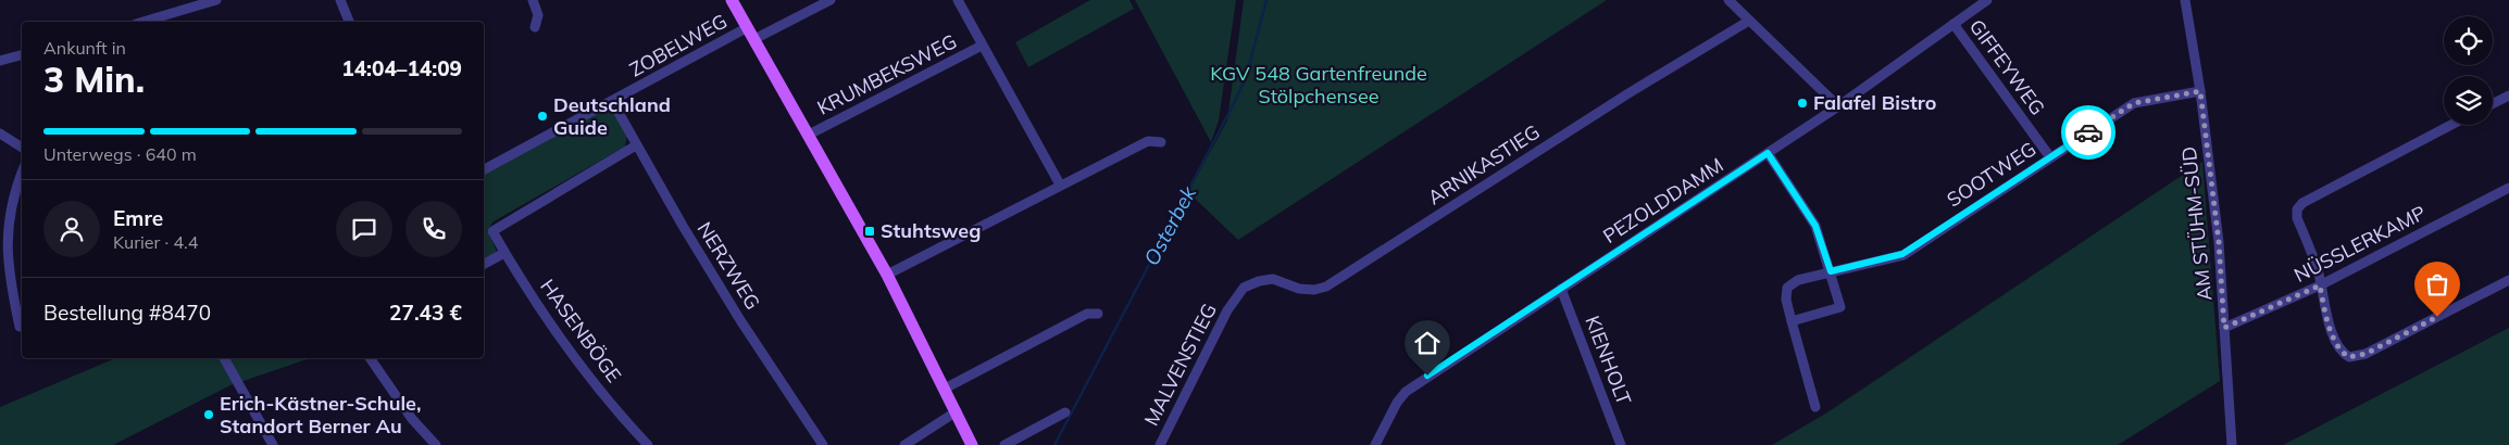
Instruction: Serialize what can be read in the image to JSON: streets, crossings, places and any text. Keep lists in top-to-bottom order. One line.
{"streets":{"street":["ZOBELWEG","GIFFEYWEG","KRUMBEKSWEG","ARNIKASTIEG","SOOTWEG","PEZOLDDAMM","AM STÜHM-SÜD","NÜSSLERKAMP","NERZWEG","HASENBÖGE","KIENHOLT","MALVENSTIEG"]},"crossings":[["ZOBELWEG","NERZWEG"],["GIFFEYWEG","SOOTWEG"],["GIFFEYWEG","PEZOLDDAMM"],["ARNIKASTIEG","MALVENSTIEG"],["SOOTWEG","AM STÜHM-SÜD"],["PEZOLDDAMM","KIENHOLT"],["AM STÜHM-SÜD","NÜSSLERKAMP"],["NERZWEG","HASENBÖGE"]],"water":["Osterbek"],"parks":["KGV 548 Gartenfreunde Stölpchensee"],"places":{"other":["Falafel Bistro","Deutschland Guide","Erich-Kästner-Schule, Standort Berner Au"],"transit":["Stuhtsweg"]},"page":{"heading":["3 Min.","Ankunft in","14:04–14:09"],"panel":["Emre","Kurier · 4.4","Bestellung #8470","27.43 €"],"bar":"Unterwegs · 640 m"}}
